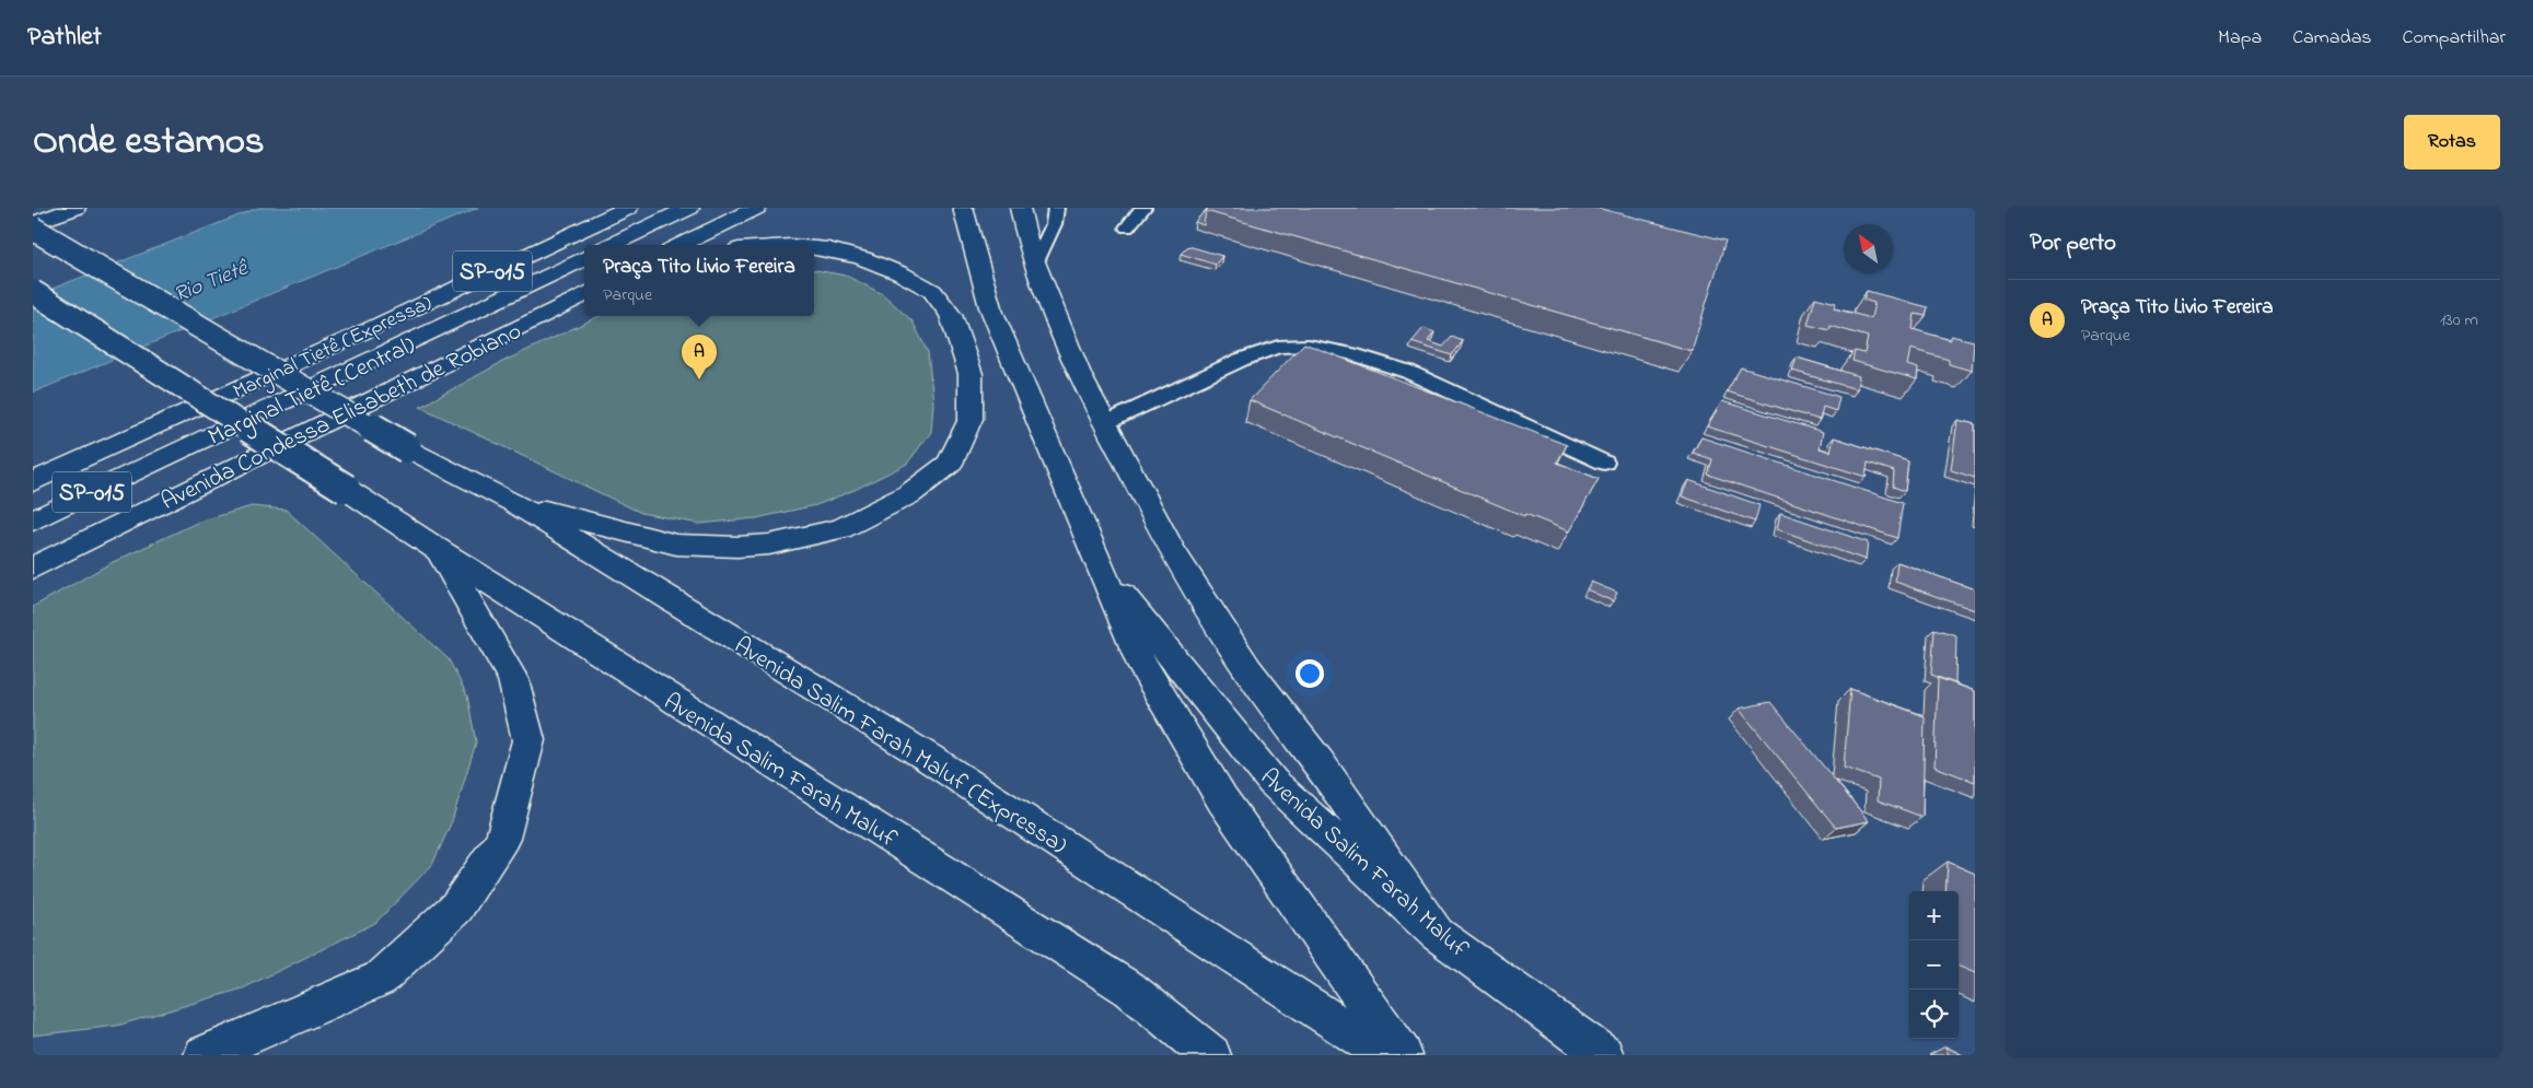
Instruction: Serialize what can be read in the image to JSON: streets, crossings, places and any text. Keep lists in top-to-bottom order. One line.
{"streets":{"highway":["SP-015","Marginal Tietê (Expressa)","Marginal Tietê (Central)","Avenida Condessa Elisabeth de Robiano","Avenida Salim Farah Maluf (Expressa)","Avenida Salim Farah Maluf"]},"water":["Rio Tietê"],"north":"top left","page":{"header":"Pathlet","nav":["Mapa","Camadas","Compartilhar"],"title":"Onde estamos","buttons":"Rotas","heading":"Por perto","popup":["Praça Tito Livio Fereira","Parque"],"list":[{"mark":"A","name":"Praça Tito Livio Fereira","note":"Parque","value":"130 m"}],"pins":"A","map_buttons":["+","−"]}}
